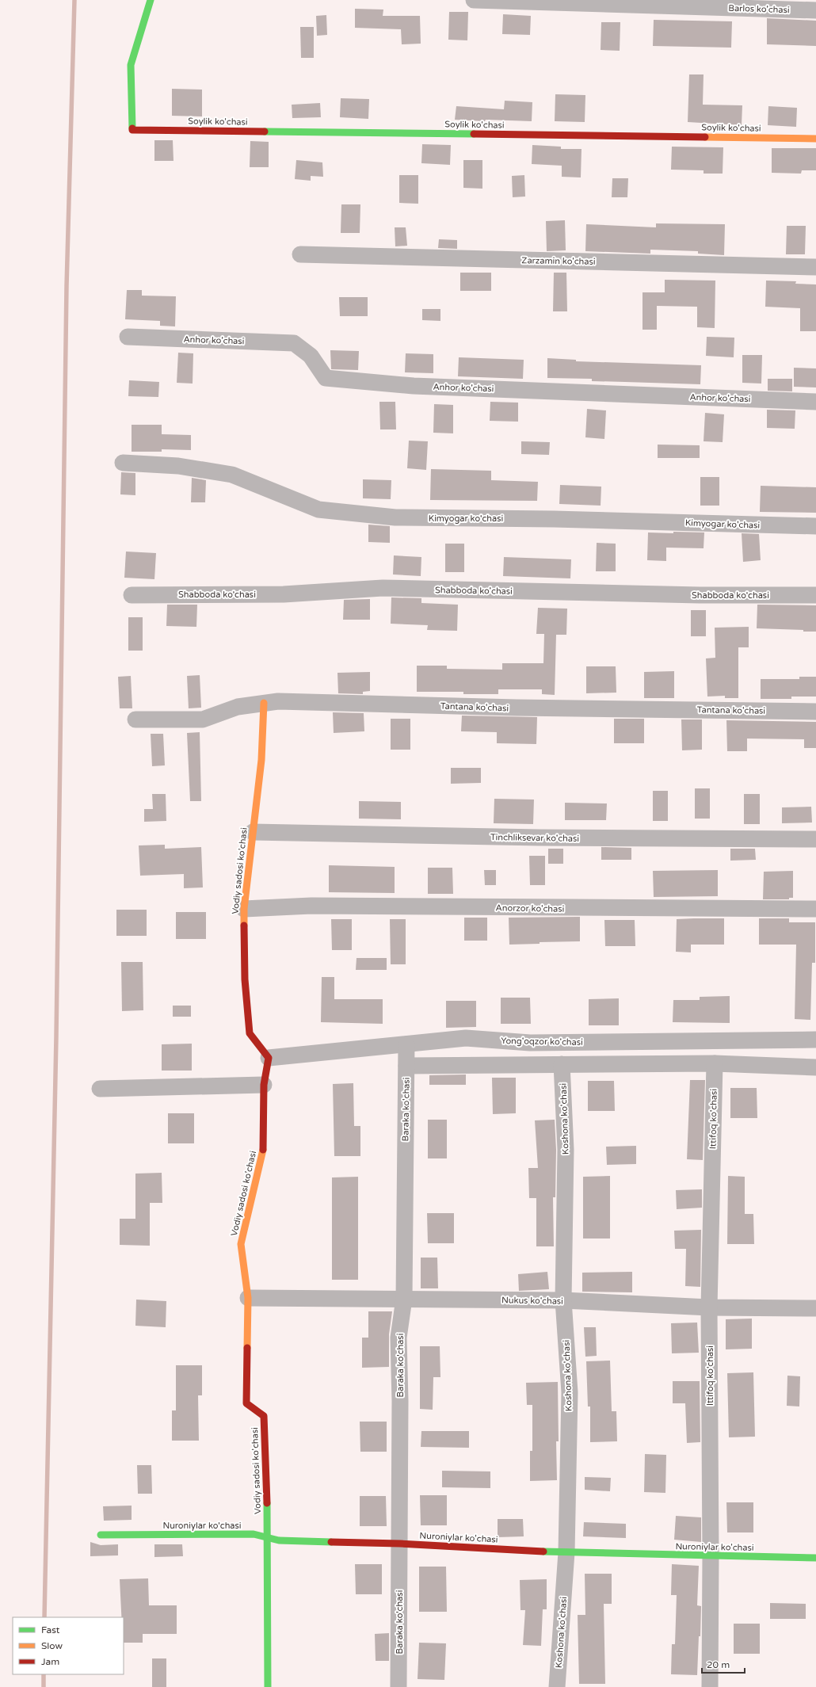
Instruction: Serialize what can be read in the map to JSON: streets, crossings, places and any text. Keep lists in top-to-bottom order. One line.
{"streets":{"street":["Barlos ko'chasi","Soylik ko'chasi","Zarzamin ko'chasi","Anhor ko'chasi","Kimyogar ko'chasi","Shabboda ko'chasi","Tantana ko'chasi","Tinchliksevar ko'chasi","Vodiy sadosi ko'chasi","Anorzor ko'chasi","Yong'oqzor ko'chasi","Baraka ko'chasi","Koshona ko'chasi","Ittifoq ko'chasi","Nukus ko'chasi","Nuroniylar ko'chasi"]},"crossings":[["Tantana ko'chasi","Vodiy sadosi ko'chasi"],["Tinchliksevar ko'chasi","Vodiy sadosi ko'chasi"],["Vodiy sadosi ko'chasi","Anorzor ko'chasi"],["Vodiy sadosi ko'chasi","Yong'oqzor ko'chasi"],["Vodiy sadosi ko'chasi","Nukus ko'chasi"],["Vodiy sadosi ko'chasi","Nuroniylar ko'chasi"],["Yong'oqzor ko'chasi","Baraka ko'chasi"],["Baraka ko'chasi","Nukus ko'chasi"],["Baraka ko'chasi","Nuroniylar ko'chasi"],["Koshona ko'chasi","Nukus ko'chasi"],["Koshona ko'chasi","Nuroniylar ko'chasi"],["Ittifoq ko'chasi","Nukus ko'chasi"],["Ittifoq ko'chasi","Nuroniylar ko'chasi"]],"legend":["Fast","Slow","Jam"],"scale_bar":"20 m"}
